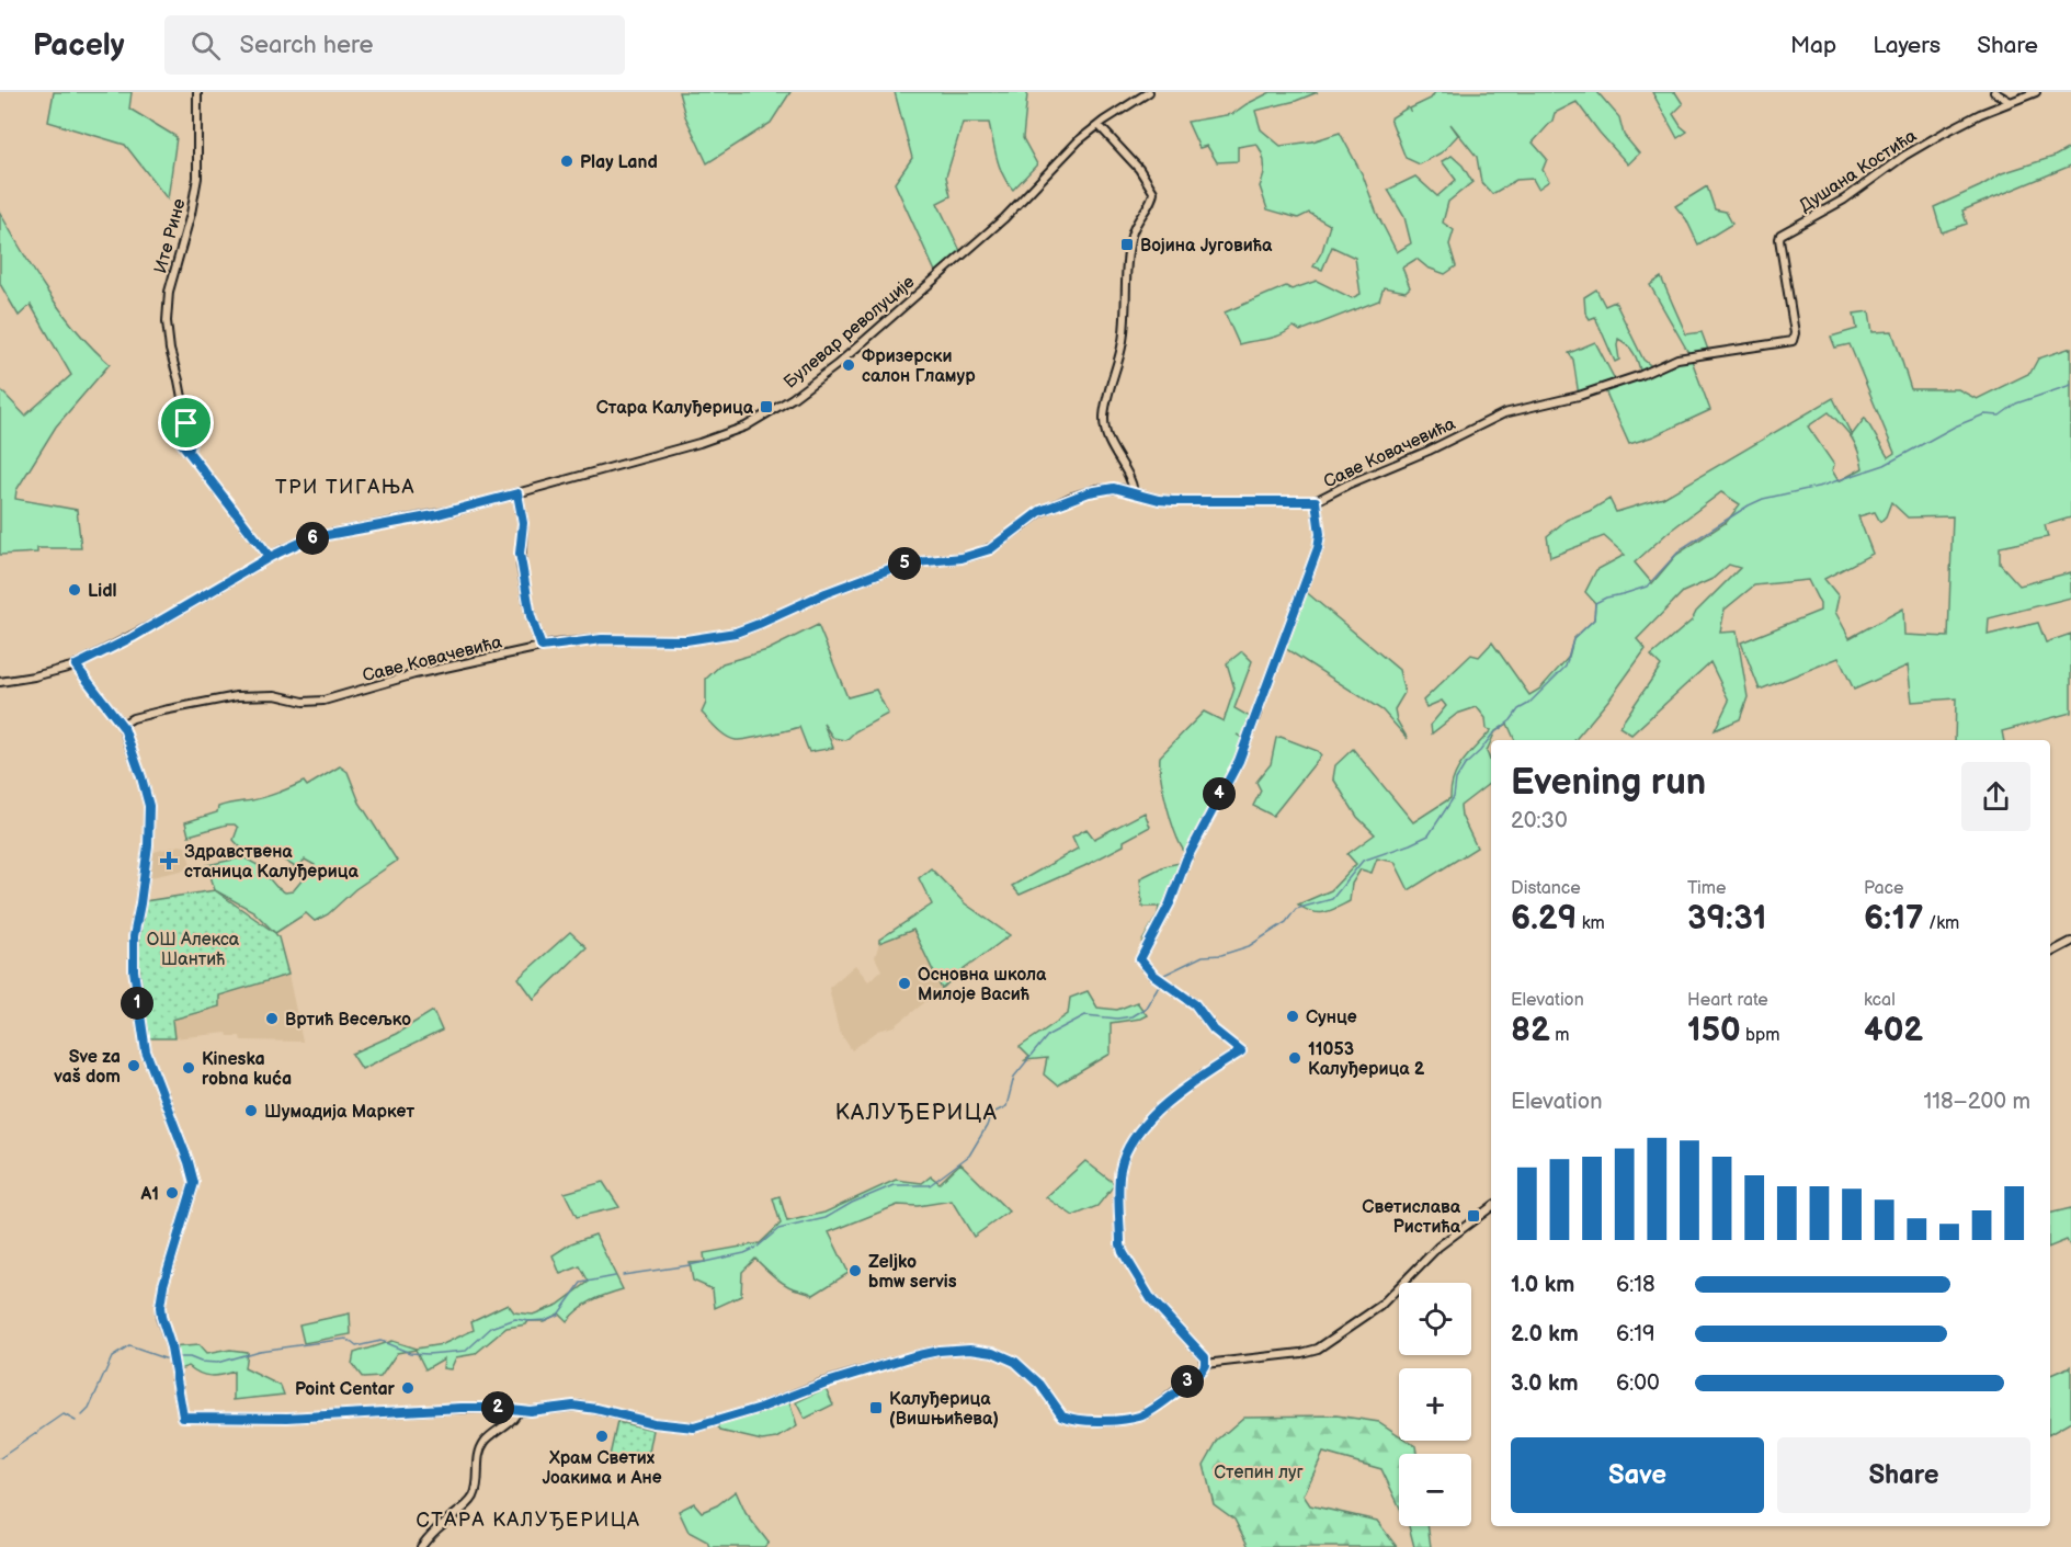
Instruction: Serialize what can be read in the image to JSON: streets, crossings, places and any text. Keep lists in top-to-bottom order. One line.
{"streets":{"street":["Душана Костића","Ите Рине","Булевар револуције","Саве Ковачевића"]},"crossings":[["Душана Костића","Саве Ковачевића"]],"districts":["ТРИ ТИГАЊА","КАЛУЂЕРИЦА","СТАРА КАЛУЂЕРИЦА"],"parks":["ОШ Алекса Шантић","Степин луг"],"places":{"other":["Play Land","Фризерски салон Гламур","Lidl","Основна школа Милоје Васић","Сунце","Вртић Весељко","11053 Калуђерица 2","Sve za vaš dom","Kineska robna kuća","Шумадија Маркет","A1","Zeljko bmw servis","Point Centar","Храм Светих Јоакима и Ане"],"transit":["Војина Југовића","Стара Калуђерица","Светислава Ристића","Калуђерица (Вишњићева)"],"health":["Здравствена станица Калуђерица"]},"page":{"header":"Pacely","search":"Search here","nav":["Map","Layers","Share"],"pins":["6","5","4","1","3","2"],"heading":["Evening run","20:30"],"stats":[["Distance","6.29 km"],["Time","39:31"],["Pace","6:17 /km"],["Elevation","82 m"],["Heart rate","150 bpm"],["kcal","402"]],"chart":["Elevation","118–200 m"],"list":[{"name":"1.0 km","note":"6:18"},{"name":"2.0 km","note":"6:19"},{"name":"3.0 km","note":"6:00"}],"map_buttons":["+","−"],"buttons":["Save","Share"]}}
